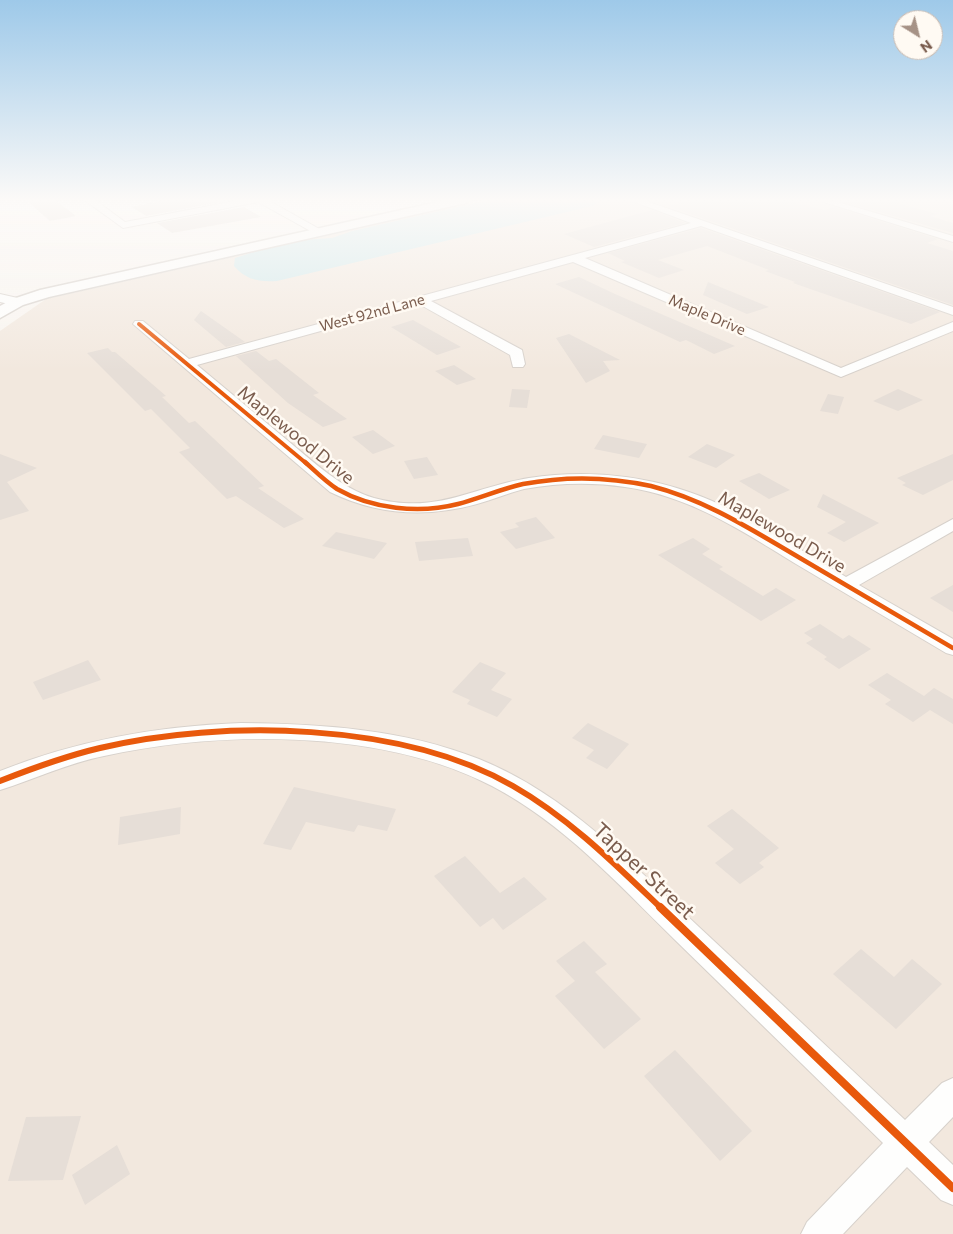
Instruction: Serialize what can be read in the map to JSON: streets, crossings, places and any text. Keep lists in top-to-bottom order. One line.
{"streets":{"street":["West 92nd Lane","Maple Drive","Maplewood Drive","Tapper Street"]},"crossings":[["West 92nd Lane","Maple Drive"],["West 92nd Lane","Maplewood Drive"]],"north":"bottom right"}
